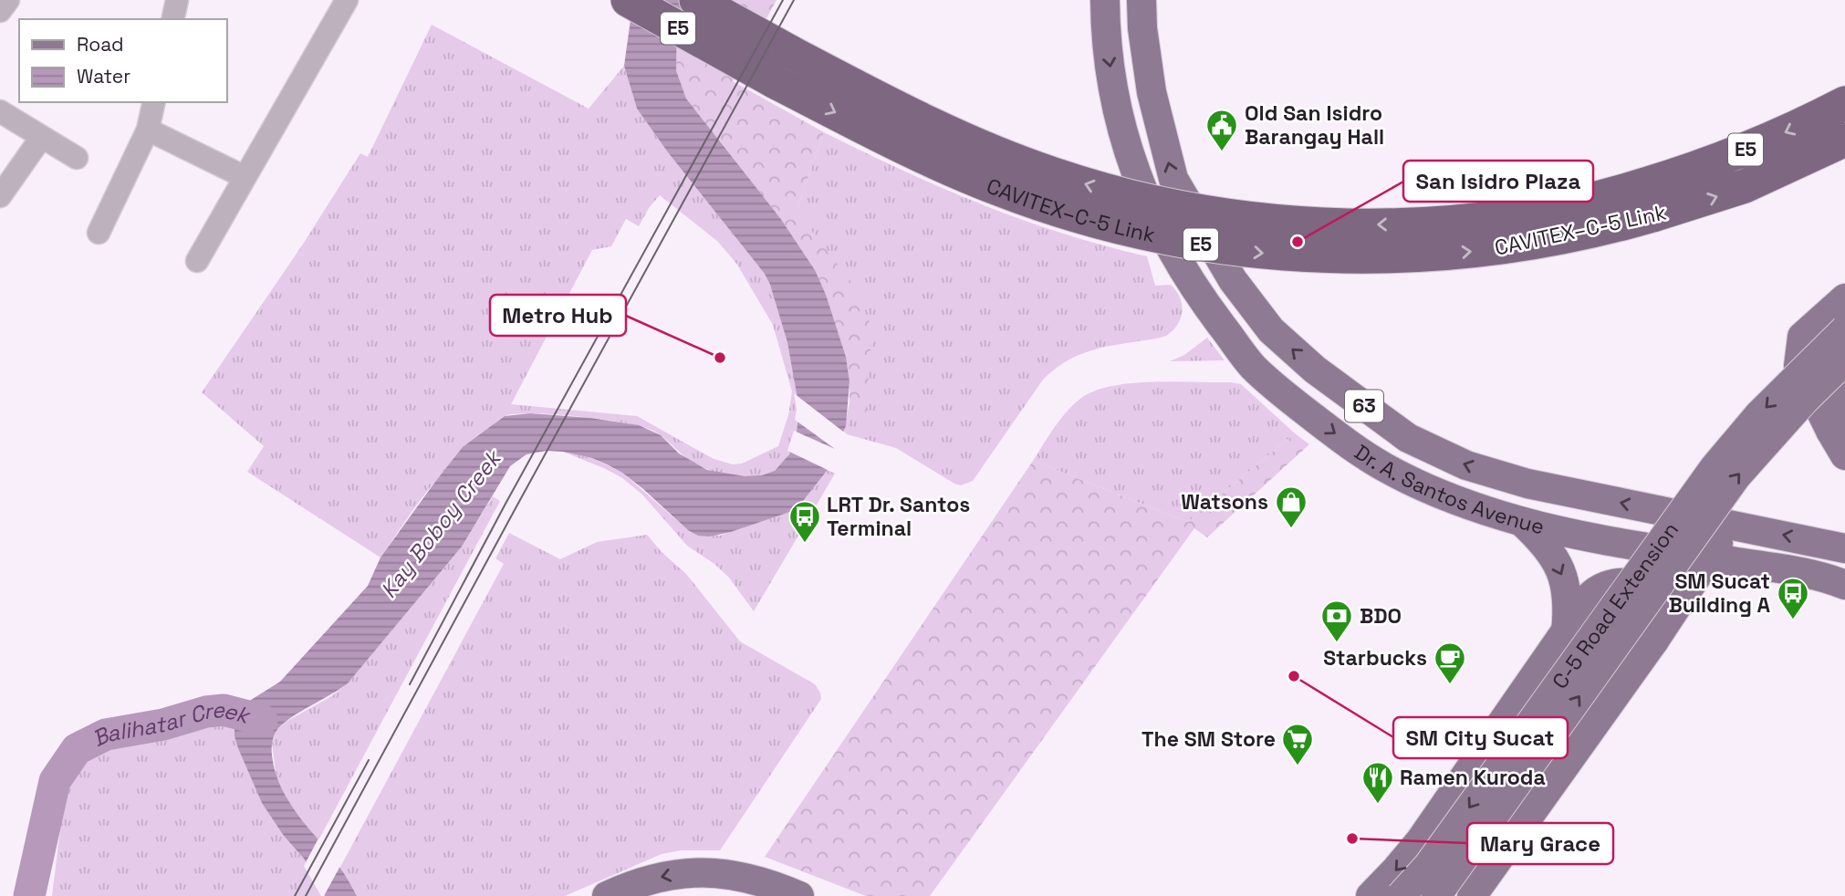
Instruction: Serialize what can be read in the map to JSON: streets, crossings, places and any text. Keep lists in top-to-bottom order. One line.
{"streets":{"highway":["E5","CAVITEX–C-5 Link"],"main road":["63","Dr. A. Santos Avenue","C-5 Road Extension"]},"water":["Kay Boboy Creek","Balihatar Creek"],"places":{"public building":["Old San Isidro Barangay Hall"],"other":["San Isidro Plaza","Metro Hub","SM City Sucat","Mary Grace"],"shop":["Watsons"],"bus stop":["LRT Dr. Santos Terminal","SM Sucat Building A"],"bank":["BDO"],"cafe":["Starbucks"],"supermarket":["The SM Store"],"restaurant":["Ramen Kuroda"]},"legend":["Road","Water"]}
